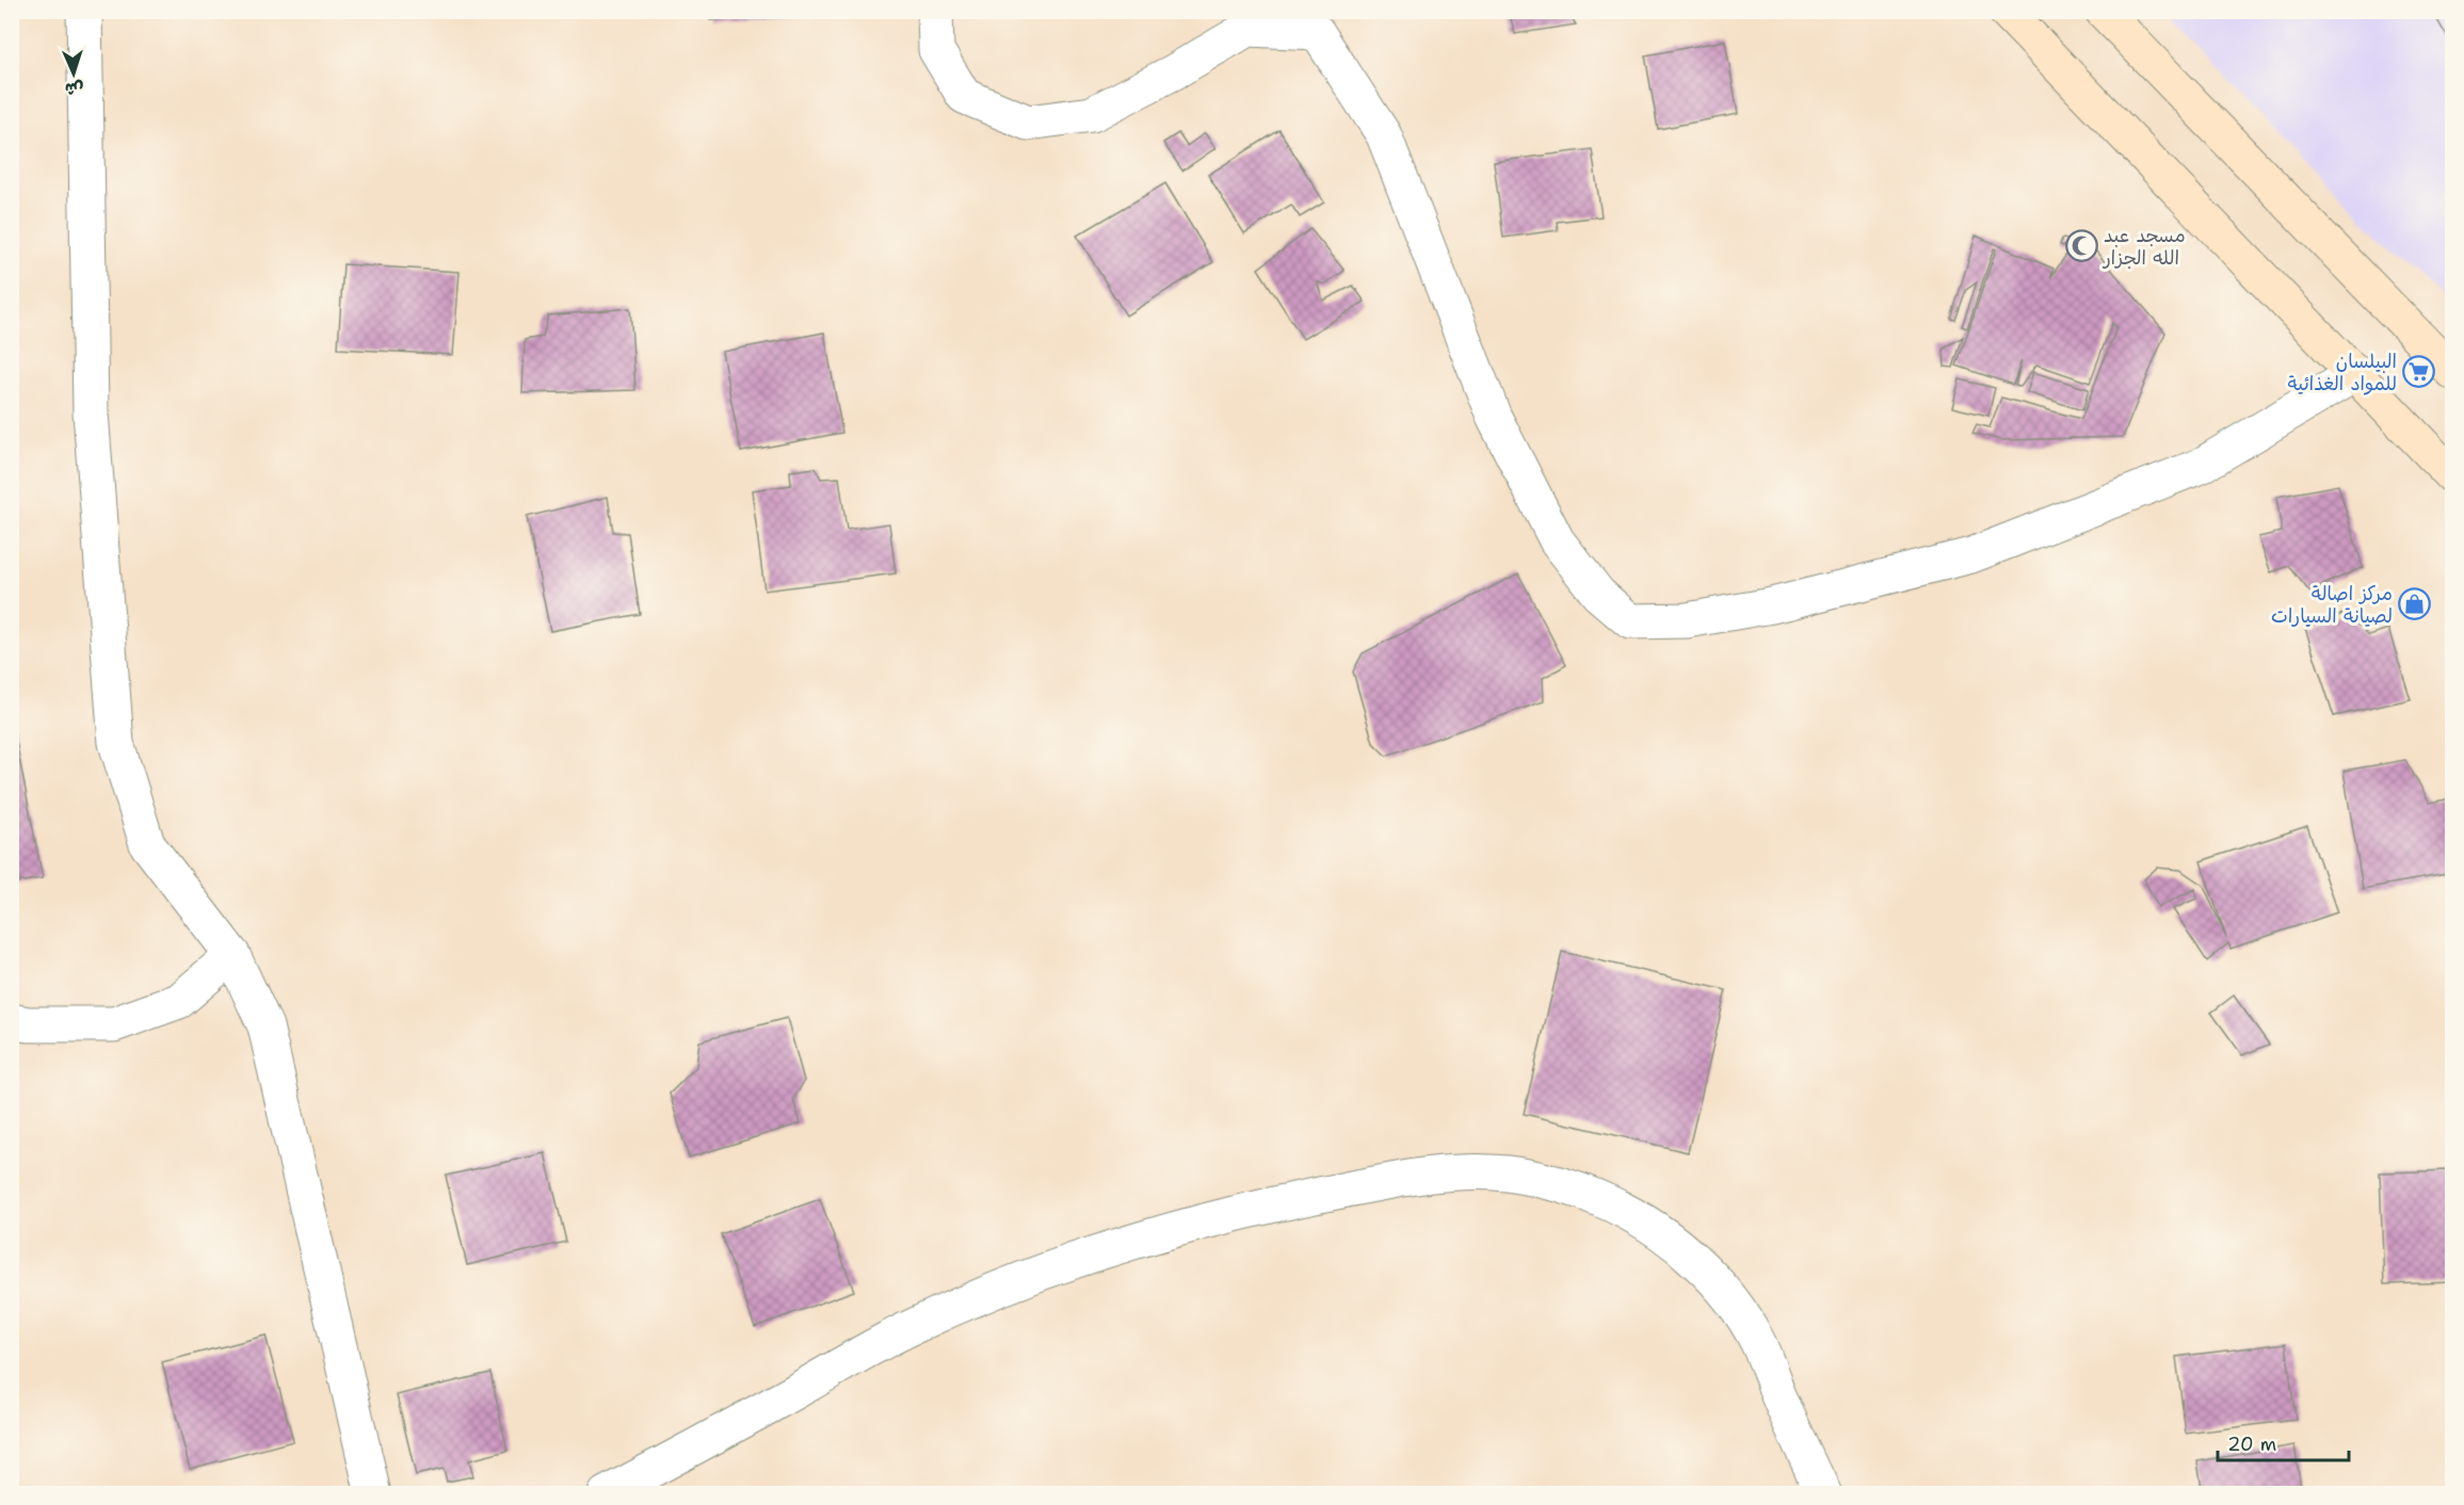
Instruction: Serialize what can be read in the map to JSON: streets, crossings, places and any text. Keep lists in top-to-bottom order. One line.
{"places":{"mosque":["مسجد عبد الله الجزار"],"supermarket":["البيلسان للمواد الغذائية"],"shop":["مركز اصالة لصيانة السيارات"]},"scale_bar":"20 m","north":"bottom"}
